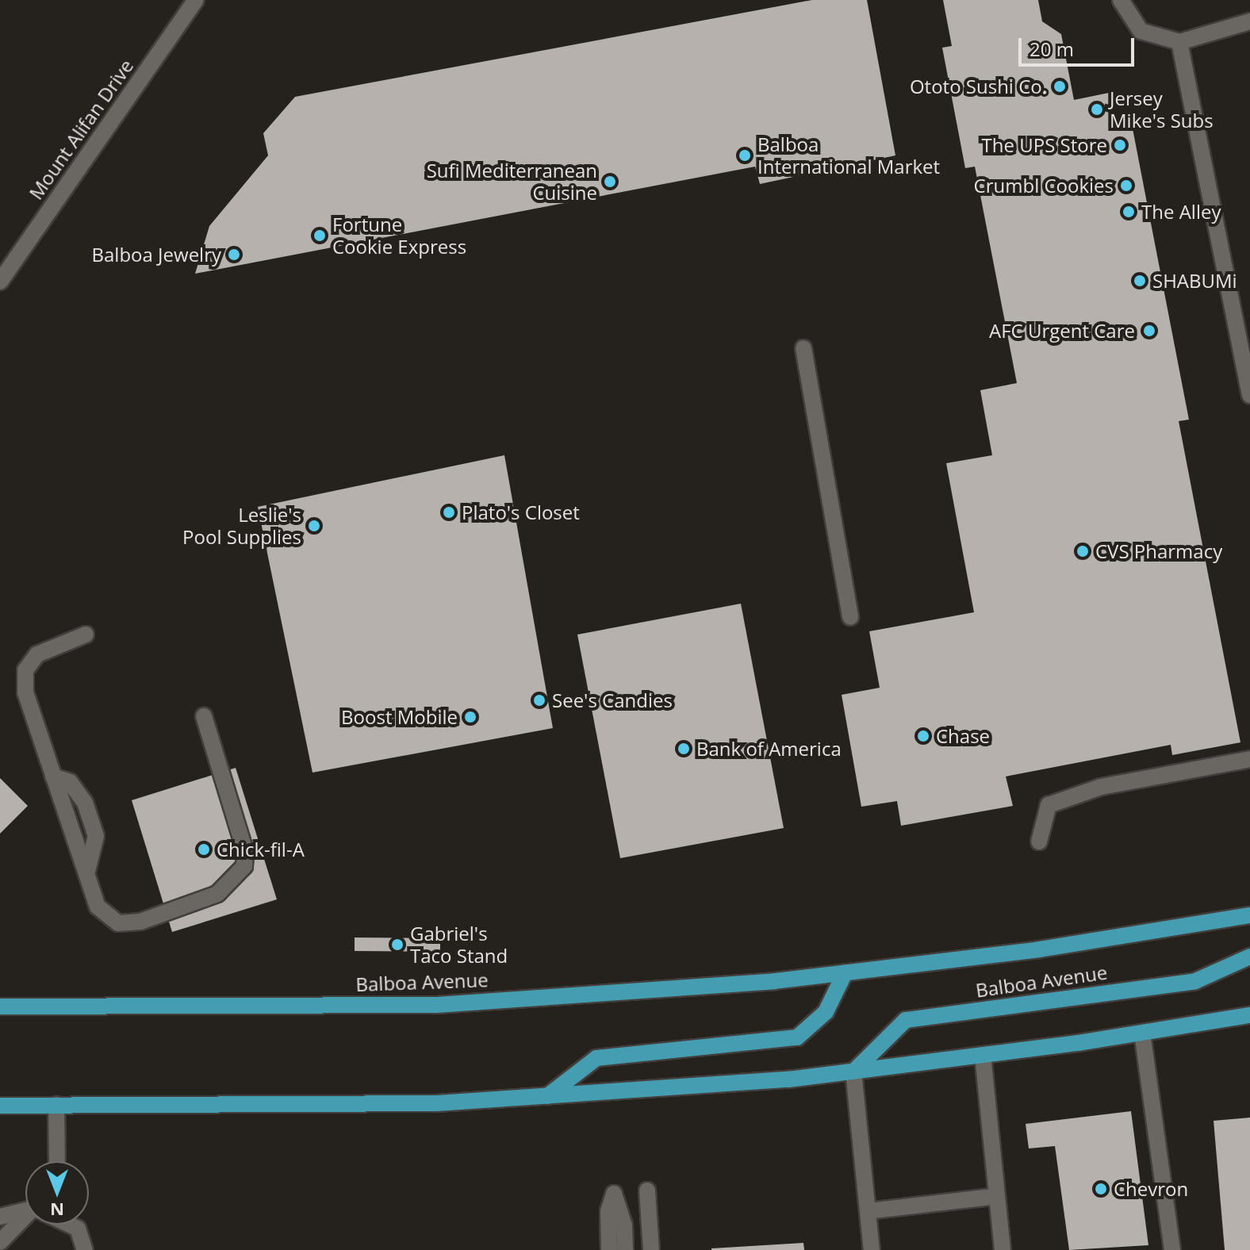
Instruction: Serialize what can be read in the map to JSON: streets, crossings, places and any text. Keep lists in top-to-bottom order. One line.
{"streets":{"main road":["Mount Alifan Drive","Balboa Avenue"]},"places":["Ototo Sushi Co.","Jersey Mike's Subs","The UPS Store","Balboa International Market","Sufi Mediterranean Cuisine","Crumbl Cookies","The Alley","Fortune Cookie Express","Balboa Jewelry","SHABUMi","AFC Urgent Care","Plato's Closet","Leslie's Pool Supplies","CVS Pharmacy","See's Candies","Boost Mobile","Chase","Bank of America","Chick-fil-A","Gabriel's Taco Stand","Chevron"],"scale_bar":"20 m","north":"bottom"}
